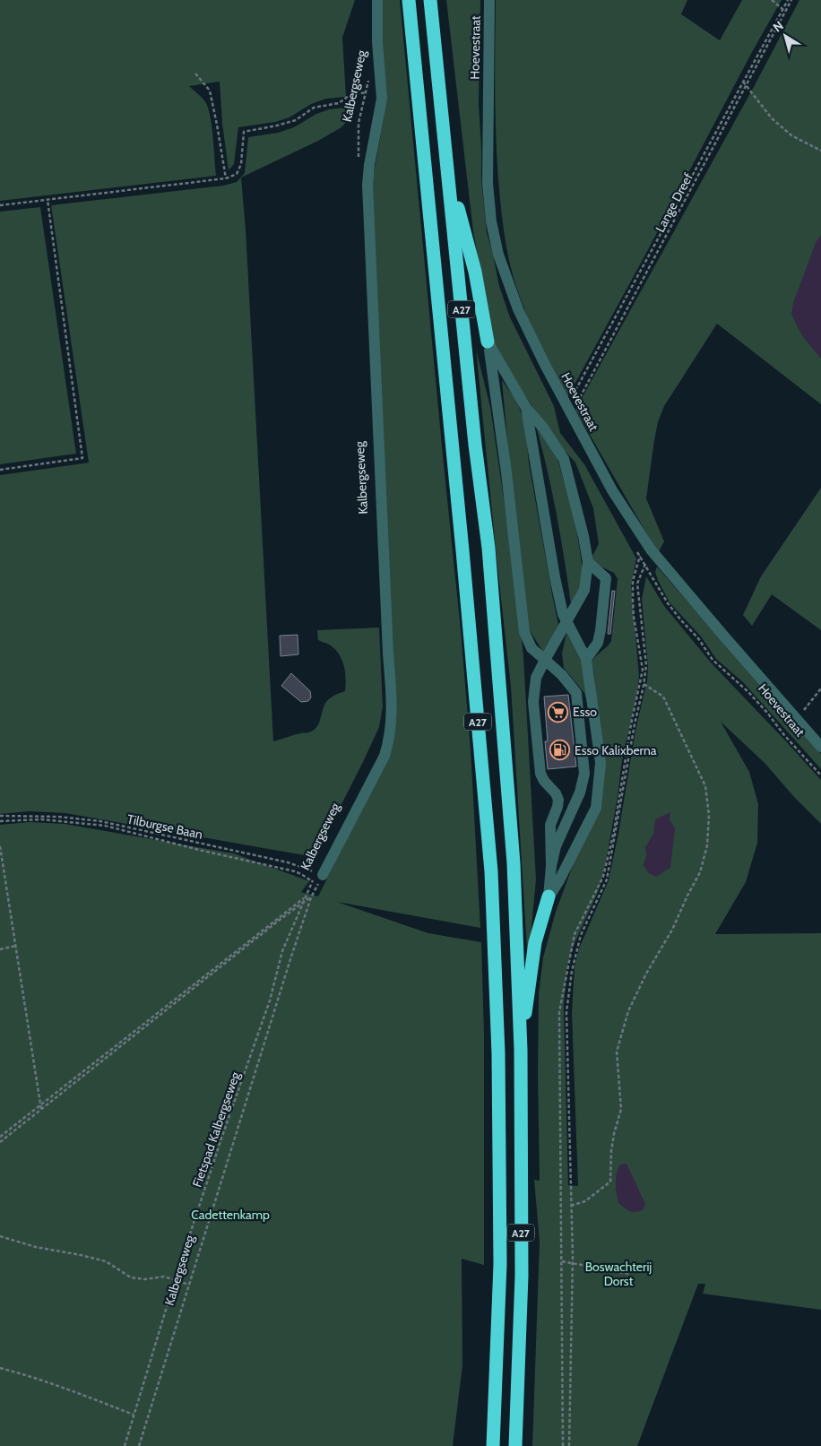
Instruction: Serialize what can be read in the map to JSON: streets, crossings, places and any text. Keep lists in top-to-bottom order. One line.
{"streets":{"highway":["A27"],"street":["Hoevestraat","Kalbergseweg"],"path":["Lange Dreef","Tilburgse Baan","Fietspad Kalbergseweg"]},"crossings":[["Hoevestraat","Lange Dreef"],["Kalbergseweg","Tilburgse Baan"],["Kalbergseweg","Fietspad Kalbergseweg"]],"parks":["Cadettenkamp","Boswachterij Dorst"],"places":{"supermarket":["Esso"],"fuel station":["Esso Kalixberna"]},"north":"top left"}
